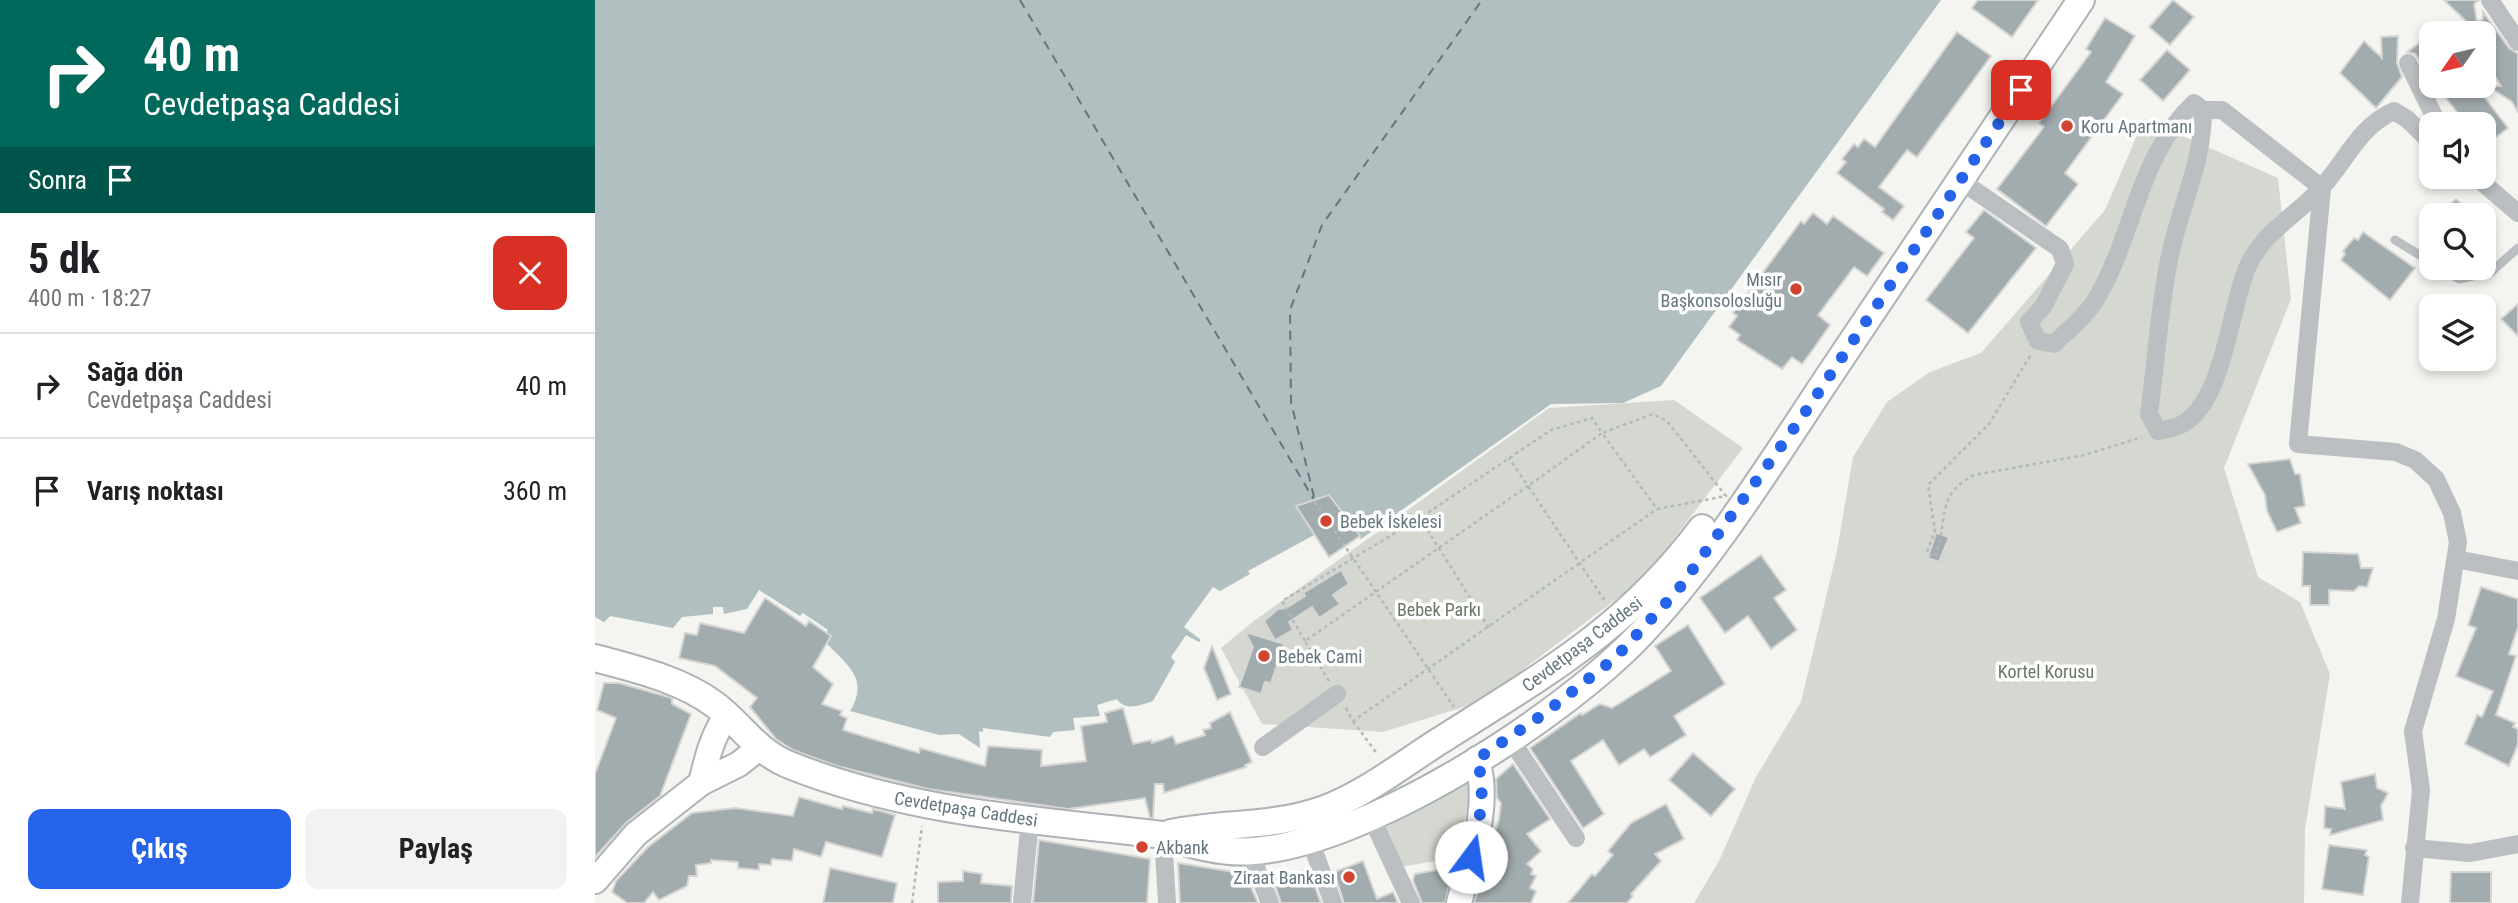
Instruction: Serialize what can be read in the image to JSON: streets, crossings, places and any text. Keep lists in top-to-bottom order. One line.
{"streets":{"main road":["Cevdetpaşa Caddesi"]},"parks":["Bebek Parkı","Kortel Korusu"],"places":["Koru Apartmanı","Mısır Başkonsolosluğu","Bebek İskelesi","Bebek Cami","Akbank","Ziraat Bankası"],"north":"bottom left","page":{"turn":["40 m","Cevdetpaşa Caddesi"],"then":"Sonra","heading":["5 dk","400 m · 18:27"],"list":[{"name":"Sağa dön","note":"Cevdetpaşa Caddesi","value":"40 m"},{"name":"Varış noktası","value":"360 m"}],"buttons":["Çıkış","Paylaş"]}}
